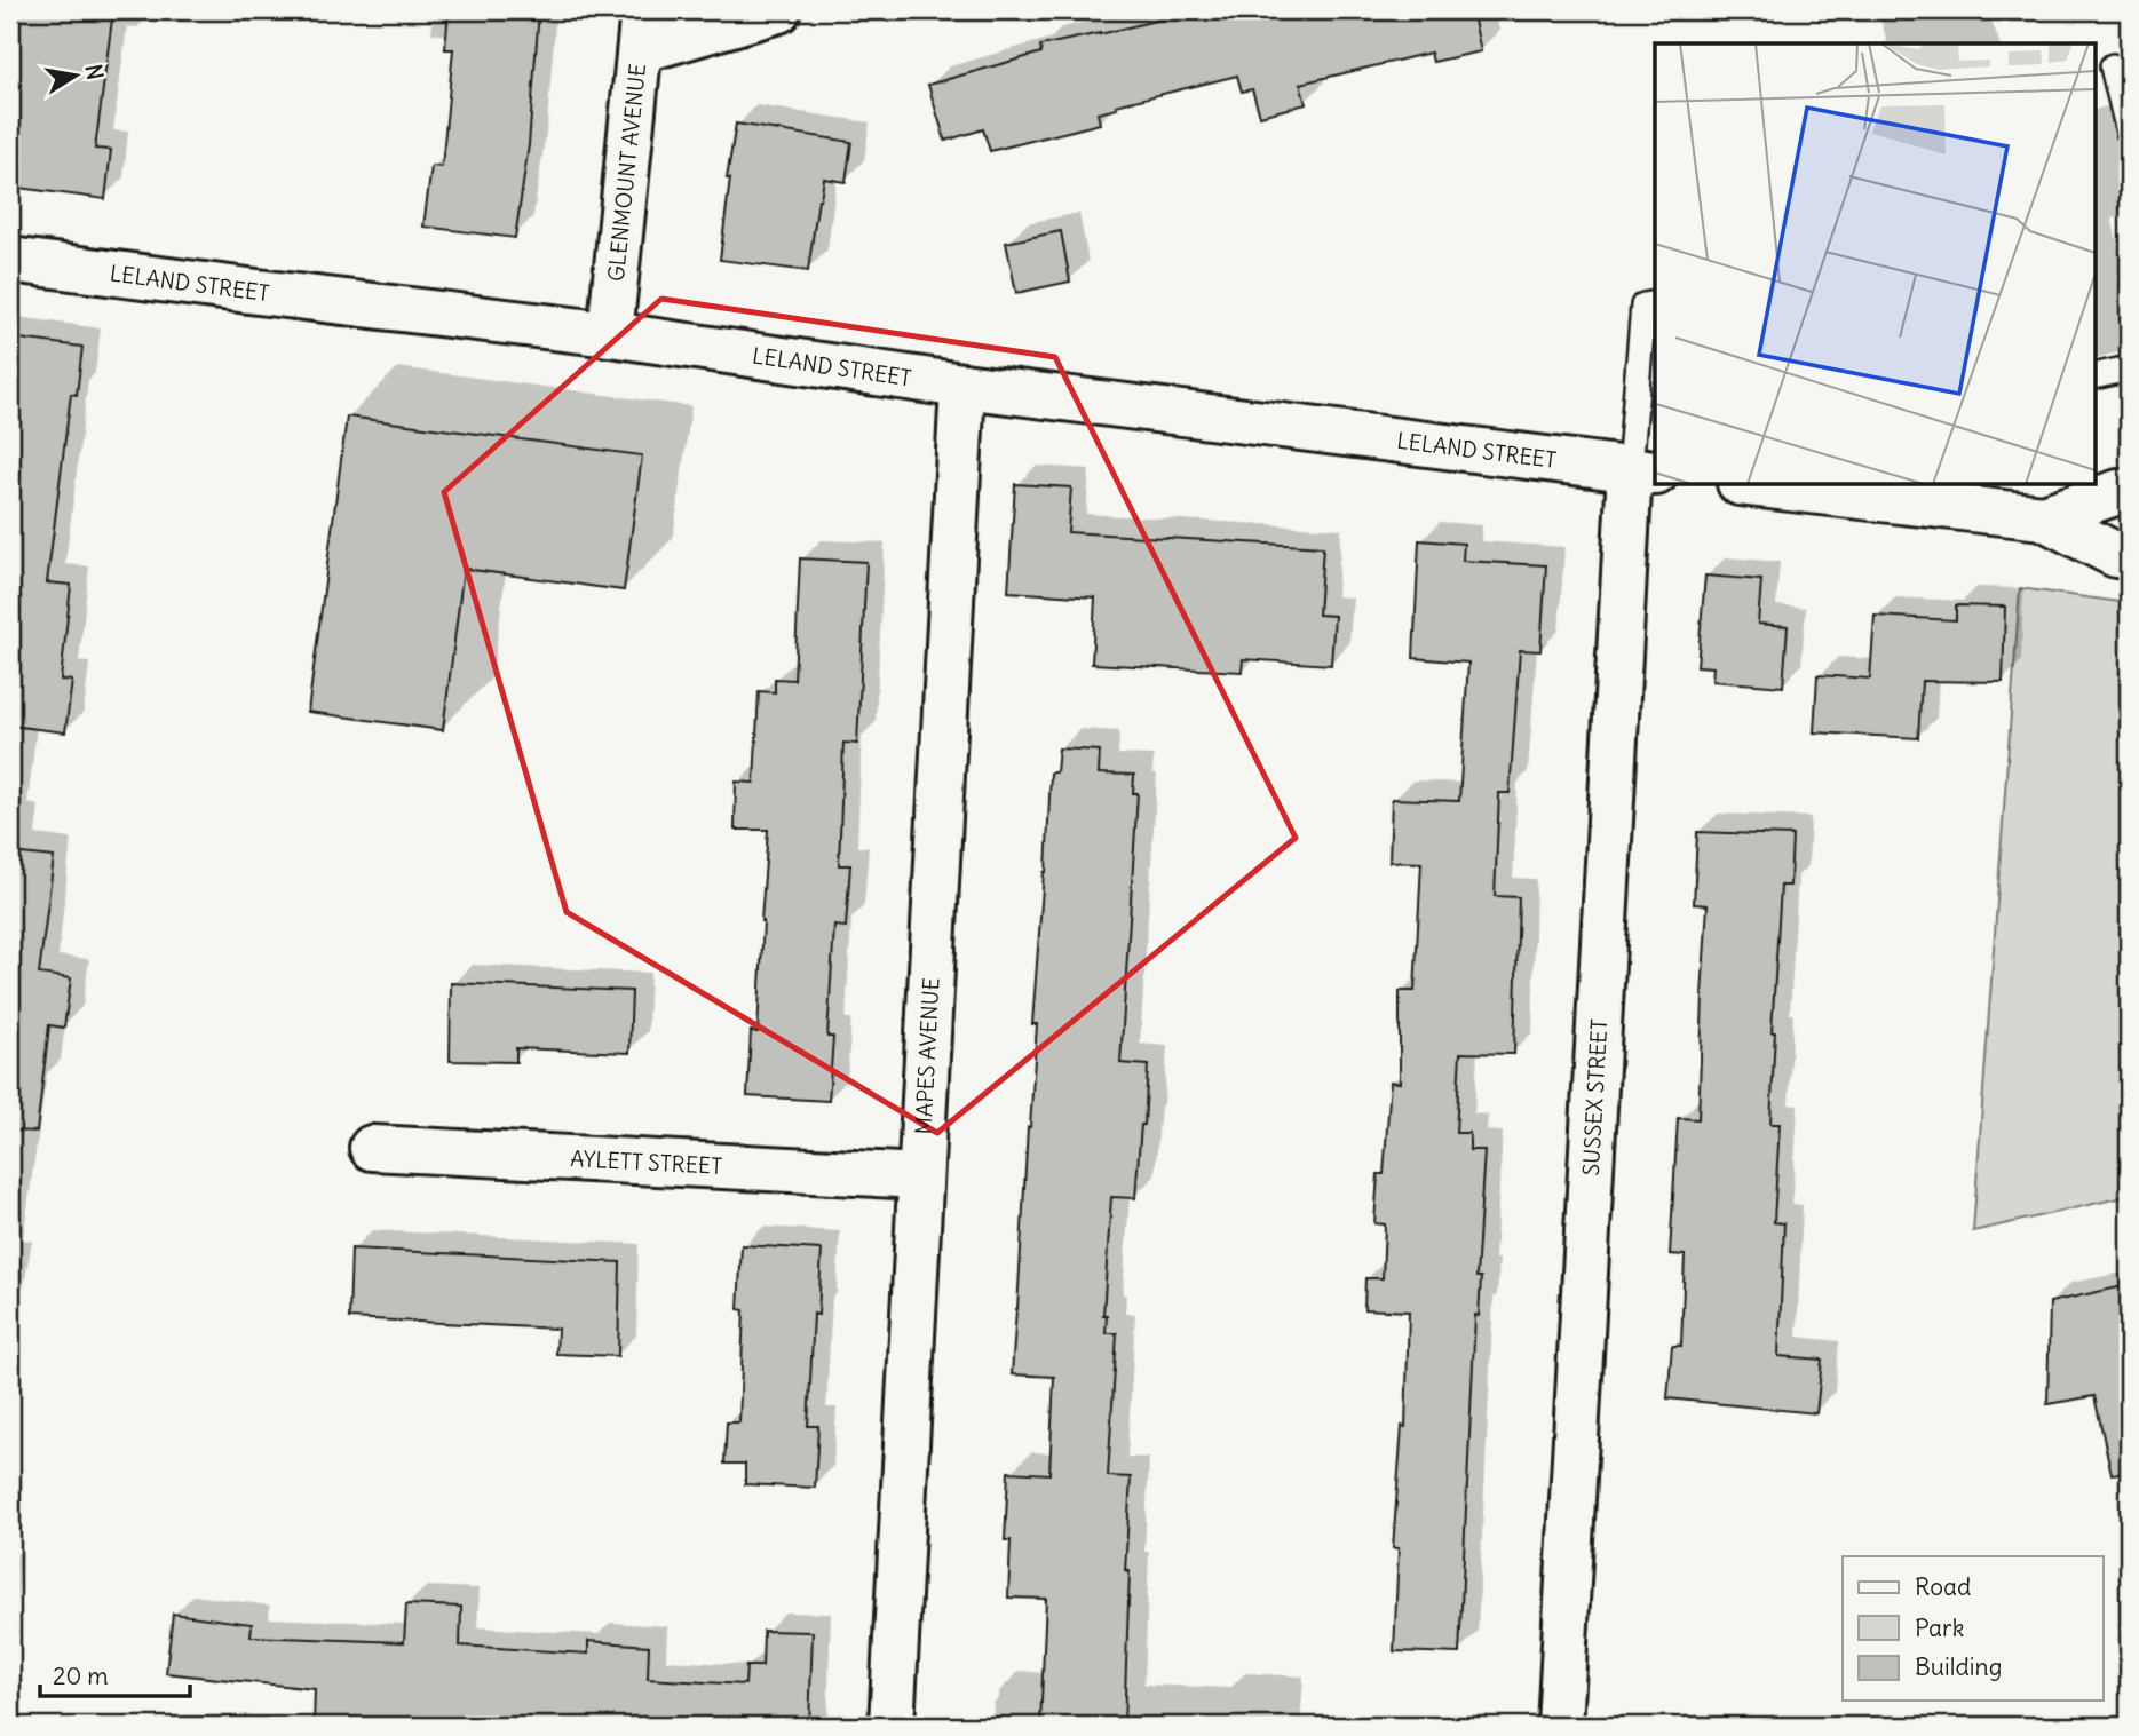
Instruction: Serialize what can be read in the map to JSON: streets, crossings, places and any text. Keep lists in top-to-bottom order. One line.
{"streets":{"street":["GLENMOUNT AVENUE","LELAND STREET","MAPES AVENUE","SUSSEX STREET","AYLETT STREET"]},"crossings":[["GLENMOUNT AVENUE","LELAND STREET"],["LELAND STREET","MAPES AVENUE"],["LELAND STREET","SUSSEX STREET"],["MAPES AVENUE","AYLETT STREET"]],"legend":["Road","Park","Building"],"scale_bar":"20 m","north":"right"}
